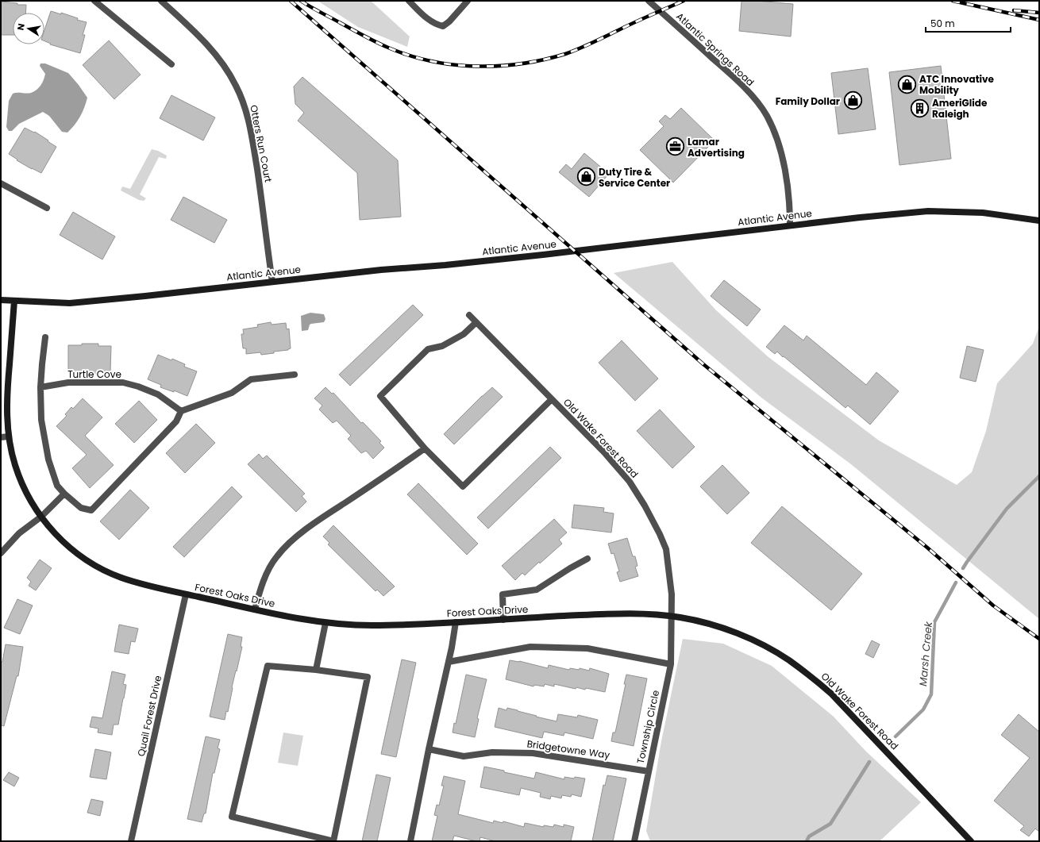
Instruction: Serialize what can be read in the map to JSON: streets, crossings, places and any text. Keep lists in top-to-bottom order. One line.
{"streets":{"street":["Atlantic Springs Road","Otters Run Court","Atlantic Avenue","Turtle Cove","Old Wake Forest Road","Forest Oaks Drive","Quail Forest Drive","Township Circle","Bridgetowne Way"]},"crossings":[["Atlantic Springs Road","Atlantic Avenue"],["Otters Run Court","Atlantic Avenue"],["Atlantic Avenue","Forest Oaks Drive"],["Old Wake Forest Road","Forest Oaks Drive"],["Old Wake Forest Road","Township Circle"],["Forest Oaks Drive","Quail Forest Drive"],["Forest Oaks Drive","Township Circle"],["Township Circle","Bridgetowne Way"]],"water":["Marsh Creek"],"places":{"shop":["ATC Innovative Mobility","Family Dollar","Duty Tire & Service Center"],"building":["AmeriGlide Raleigh"],"office":["Lamar Advertising"]},"scale_bar":"50 m","north":"left"}
